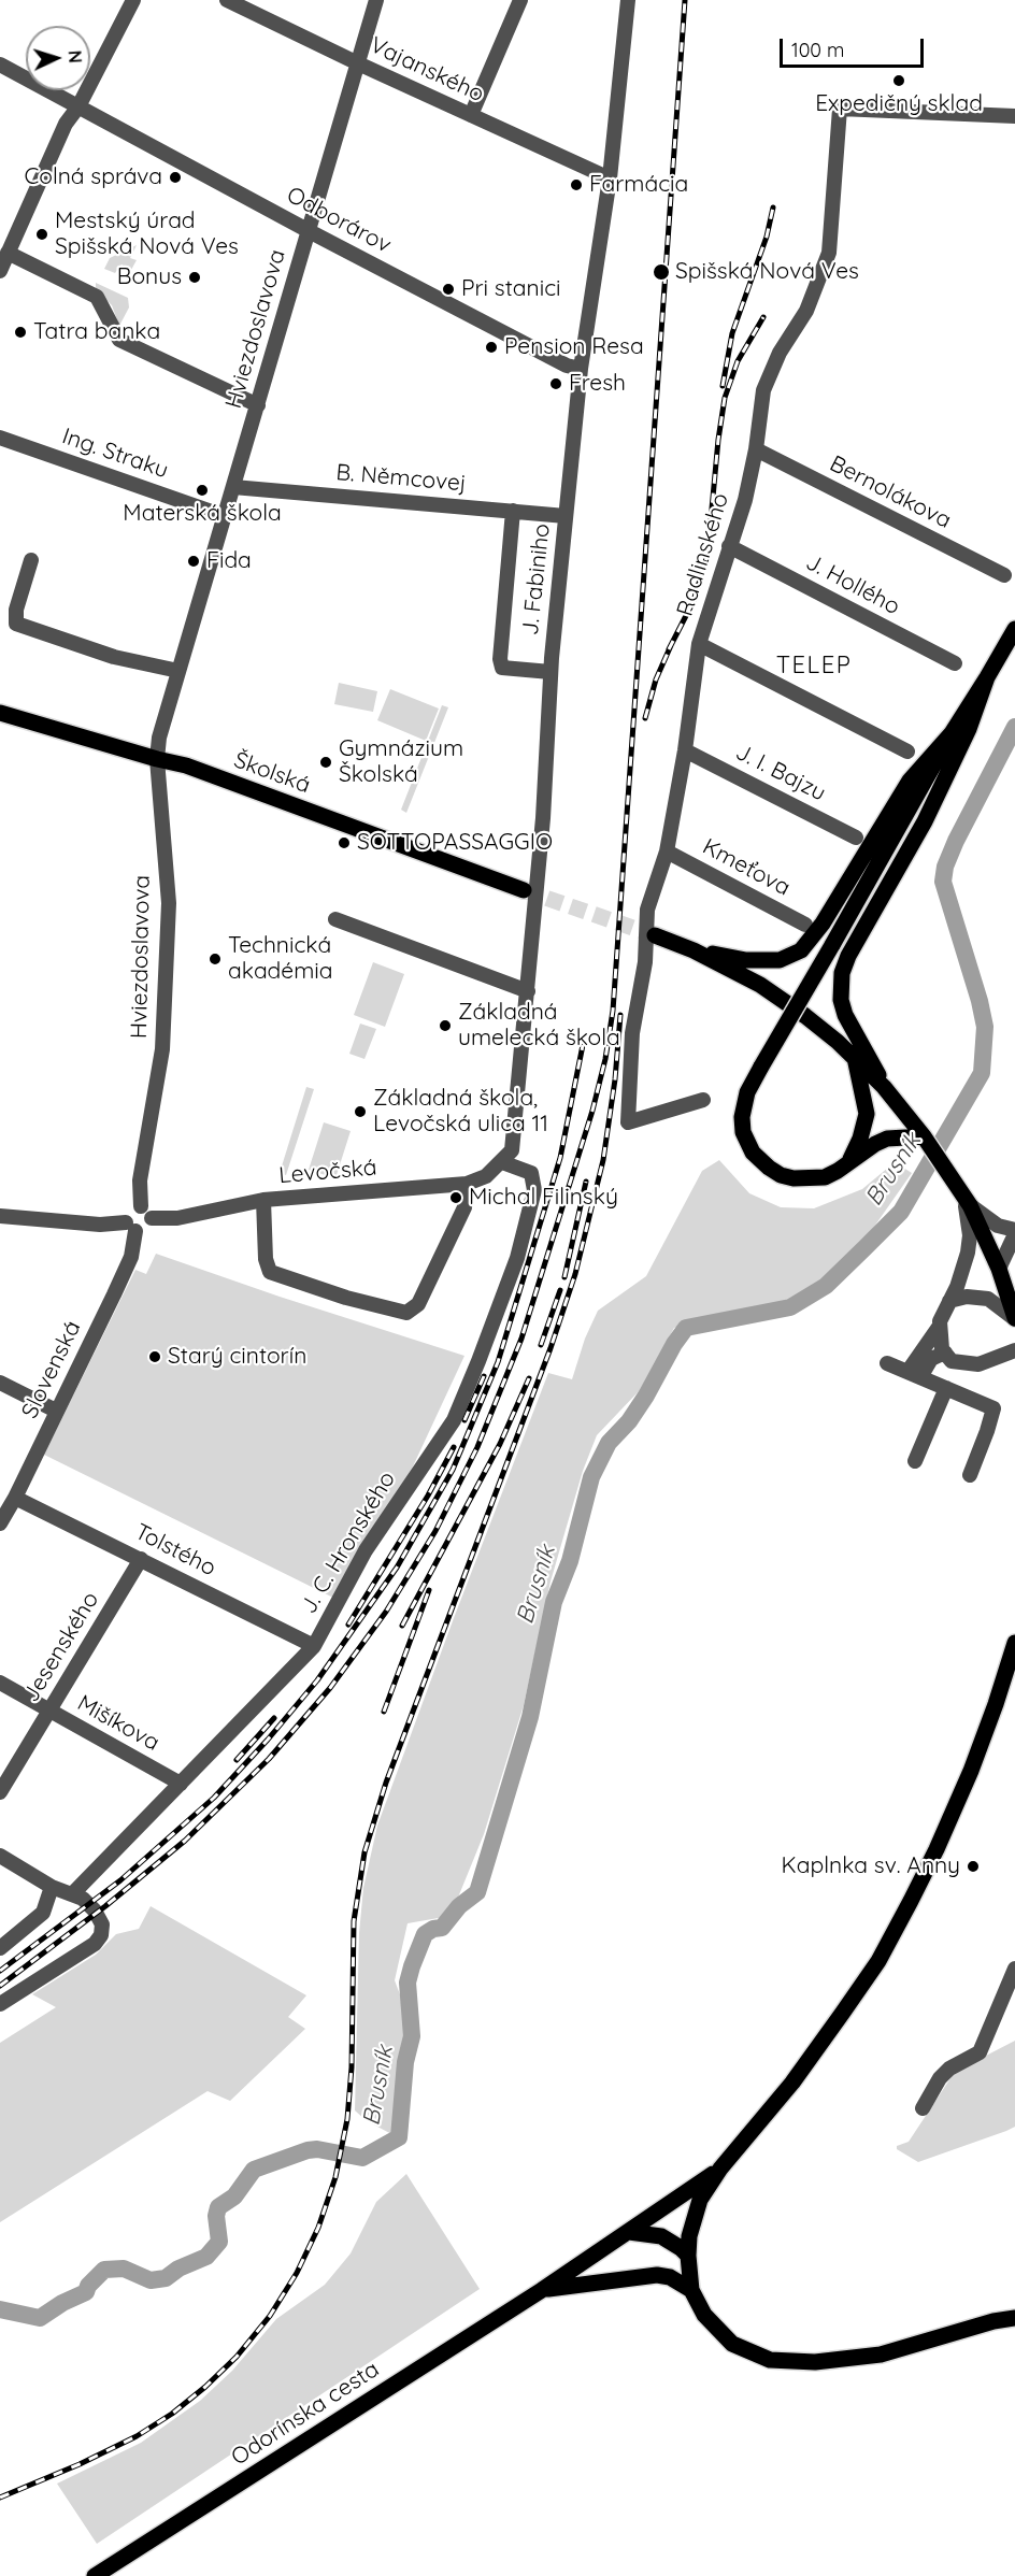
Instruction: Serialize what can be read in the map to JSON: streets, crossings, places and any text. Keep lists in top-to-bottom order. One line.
{"streets":{"main road":["Školská","Odorínska cesta"],"street":["Vajanského","Odborárov","Hviezdoslavova","Ing. Straku","B. Němcovej","Bernolákova","Radlinského","J. Fabiniho","J. Hollého","J. I. Bajzu","Kmeťova","Levočská","Slovenská","J. C. Hronského","Tolstého","Jesenského","Mišíkova"]},"crossings":[["Vajanského","Hviezdoslavova"],["Vajanského","J. Fabiniho"],["Odborárov","Hviezdoslavova"],["Odborárov","J. Fabiniho"],["Hviezdoslavova","B. Němcovej"],["Hviezdoslavova","Školská"],["Hviezdoslavova","Levočská"],["Hviezdoslavova","Slovenská"],["B. Němcovej","J. Fabiniho"],["Bernolákova","Radlinského"],["Radlinského","J. Hollého"],["Radlinského","J. I. Bajzu"],["Radlinského","Kmeťova"],["J. Fabiniho","Levočská"],["J. Fabiniho","J. C. Hronského"],["Levočská","Slovenská"],["Levočská","J. C. Hronského"],["Slovenská","Tolstého"],["J. C. Hronského","Tolstého"],["J. C. Hronského","Mišíkova"],["Tolstého","Jesenského"],["Jesenského","Mišíkova"]],"districts":["TELEP"],"water":["Brusník"],"places":["Expedičný sklad","Colná správa","Farmácia","Mestský úrad Spišská Nová Ves","Spišská Nová Ves","Bonus","Pri stanici","Tatra banka","Pension Resa","Fresh","Materská škola","Fida","Gymnázium Školská","SOTTOPASSAGGIO","Technická akadémia","Základná umelecká škola","Základná škola, Levočská ulica 11","Michal Filinský","Starý cintorín","Kaplnka sv. Anny"],"scale_bar":"100 m","north":"right"}
